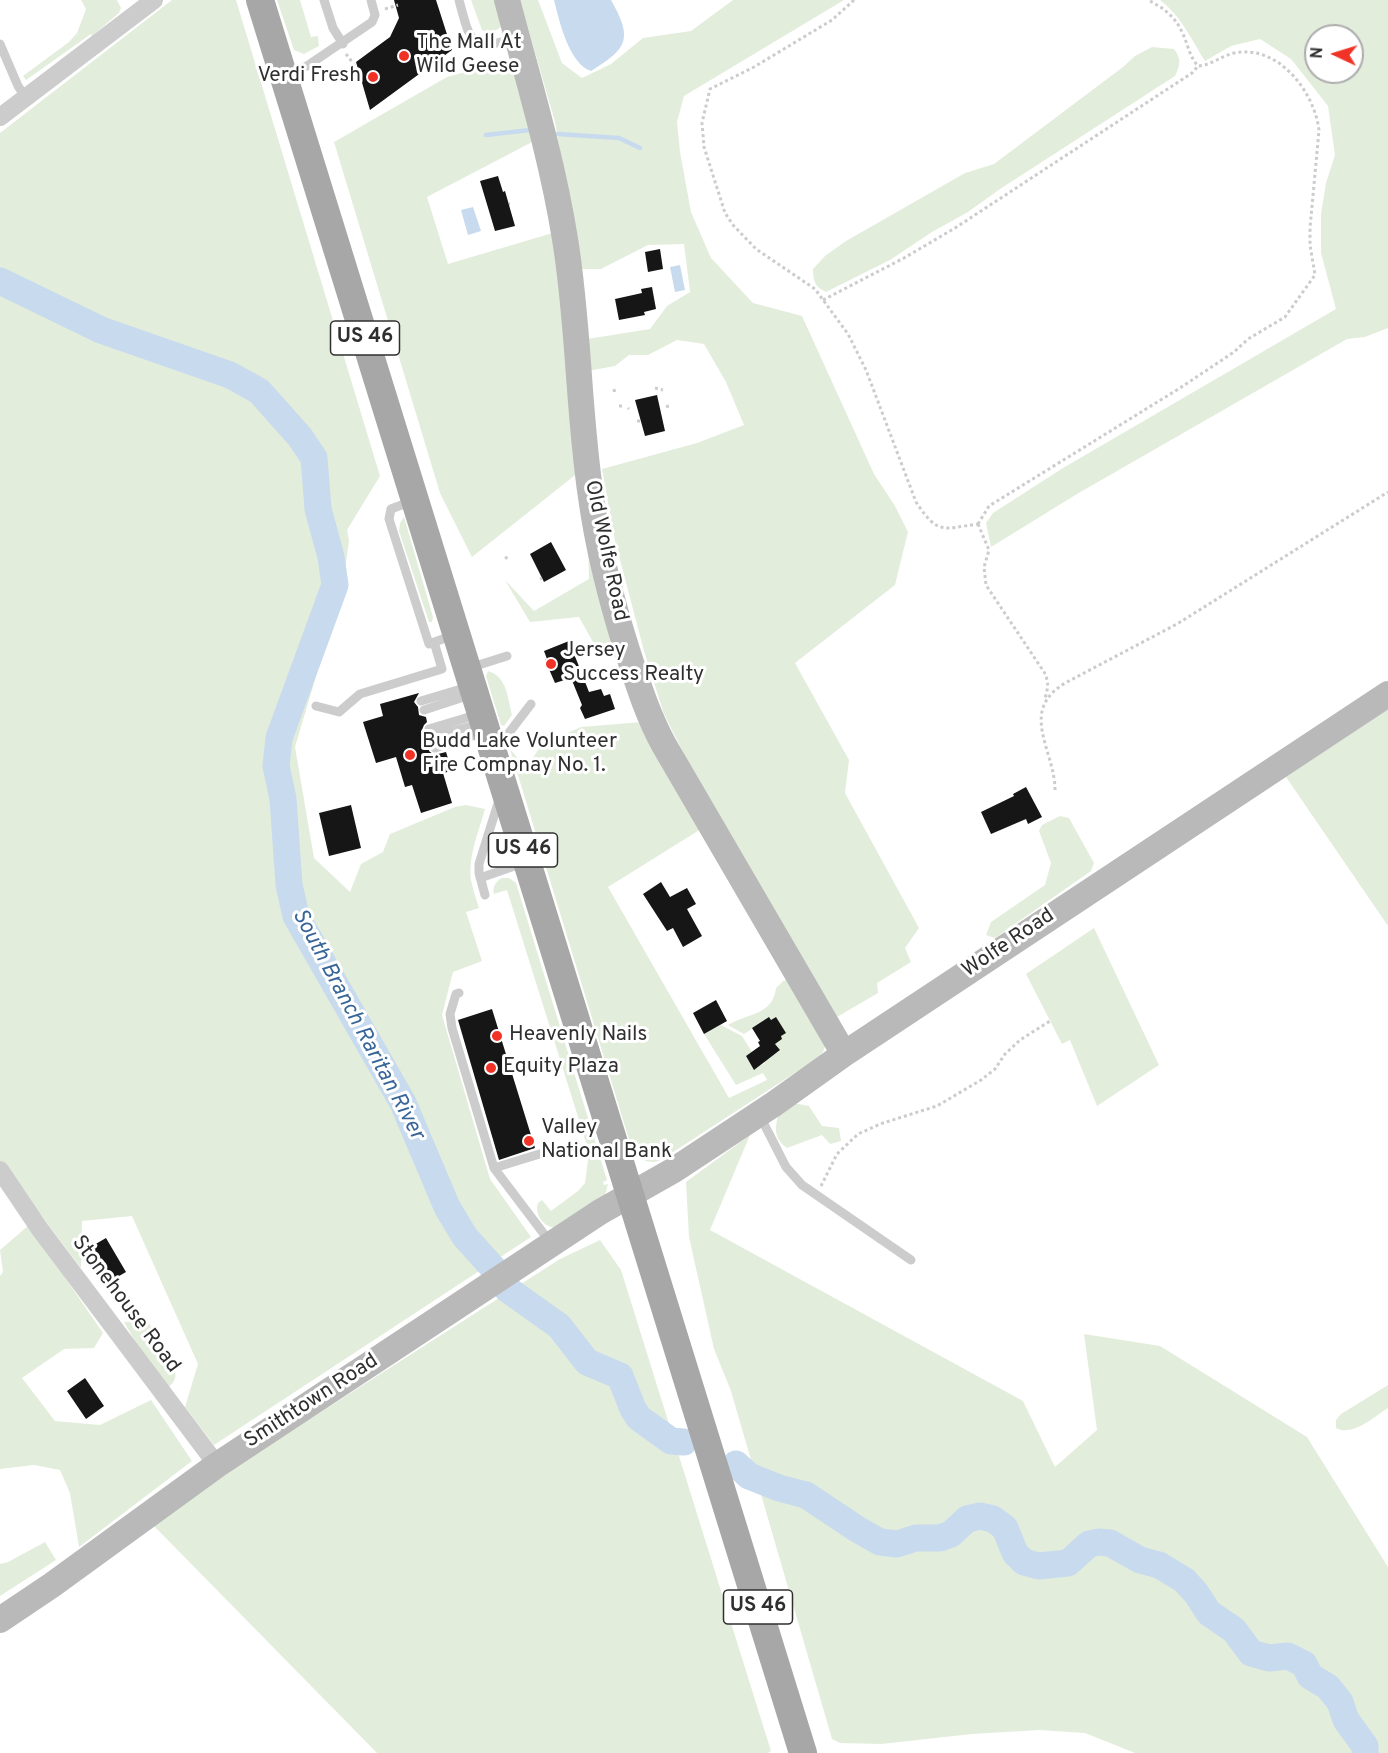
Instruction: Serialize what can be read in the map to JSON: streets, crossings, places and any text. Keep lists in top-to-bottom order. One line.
{"streets":{"main road":["US 46"],"street":["Old Wolfe Road","Wolfe Road","Stonehouse Road","Smithtown Road"]},"crossings":[["US 46","Wolfe Road"],["US 46","Smithtown Road"],["Old Wolfe Road","Wolfe Road"],["Wolfe Road","Smithtown Road"],["Stonehouse Road","Smithtown Road"]],"water":["South Branch Raritan River"],"places":["The Mall At Wild Geese","Verdi Fresh","Jersey Success Realty","Budd Lake Volunteer Fire Compnay No. 1.","Heavenly Nails","Equity Plaza","Valley National Bank"],"north":"left"}
